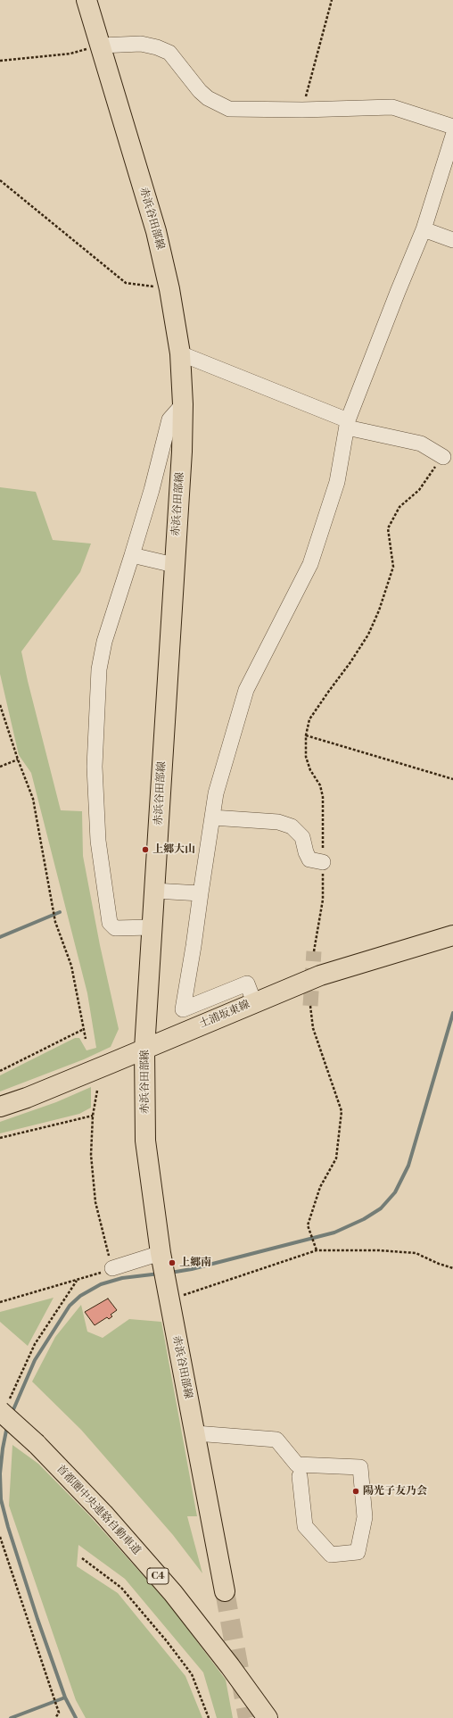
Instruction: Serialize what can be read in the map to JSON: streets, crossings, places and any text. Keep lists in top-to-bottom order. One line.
{"streets":{"main road":["赤浜谷田部線","土浦坂東線","首都圏中央連絡自動車道","C4"]},"crossings":[["赤浜谷田部線","土浦坂東線"]],"places":["上郷大山","上郷南","陽光子友乃会"]}
